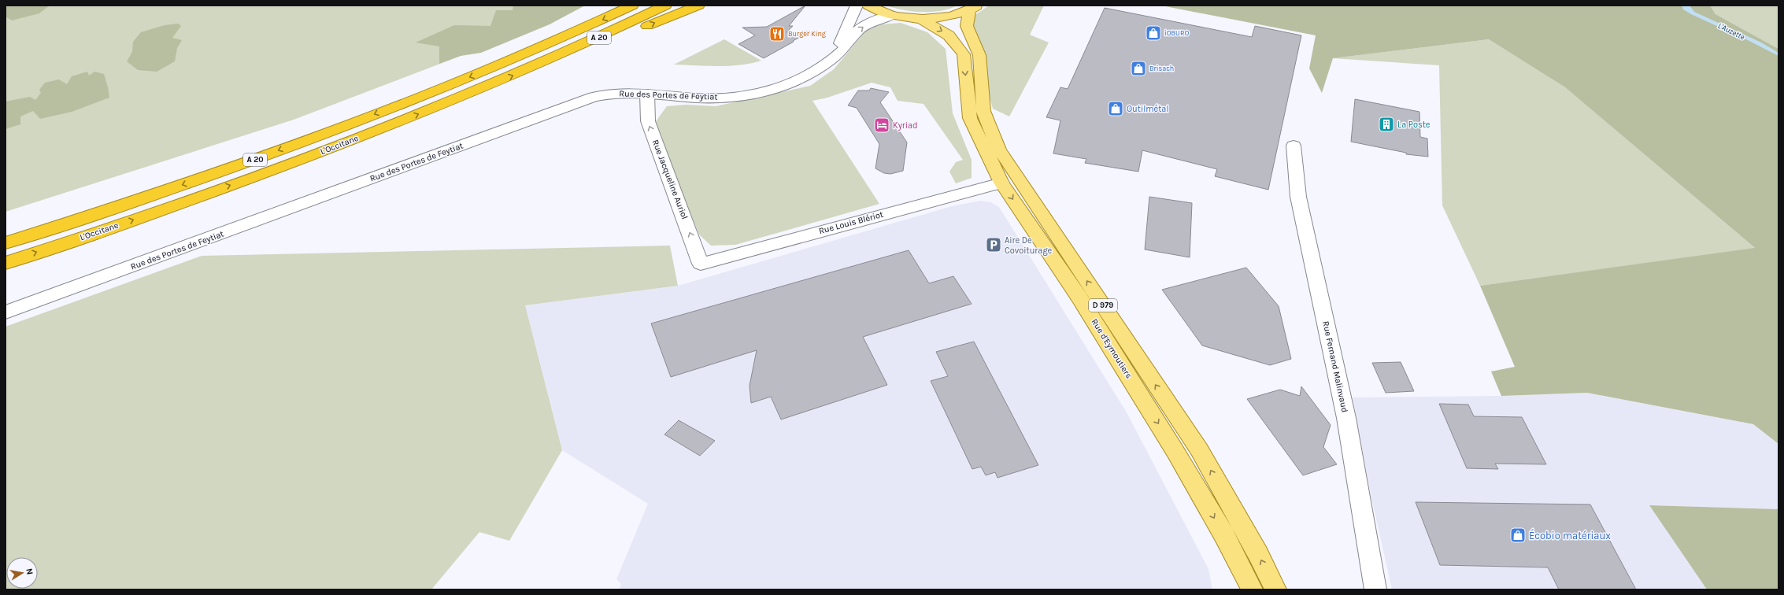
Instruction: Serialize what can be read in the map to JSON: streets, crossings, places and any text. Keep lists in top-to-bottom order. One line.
{"streets":{"highway":["A 20","L'Occitane"],"main road":["D 979","Rue d'Eymoutiers"],"street":["Rue des Portes de Feytiat","Rue Jacqueline Auriol","Rue Louis Blériot","Rue Fernand Malinvaud"]},"crossings":[["Rue des Portes de Feytiat","Rue Jacqueline Auriol"],["Rue Jacqueline Auriol","Rue Louis Blériot"],["Rue Louis Blériot","Rue d'Eymoutiers"]],"one_way":["Rue Jacqueline Auriol"],"water":["L'Auzette"],"places":{"shop":["iOBURO","Brisach","Outilmétal","Écobio matériaux"],"restaurant":["Burger King"],"building":["La Poste"],"hotel":["Kyriad"],"parking":["Aire De Covoiturage"]},"north":"right"}
